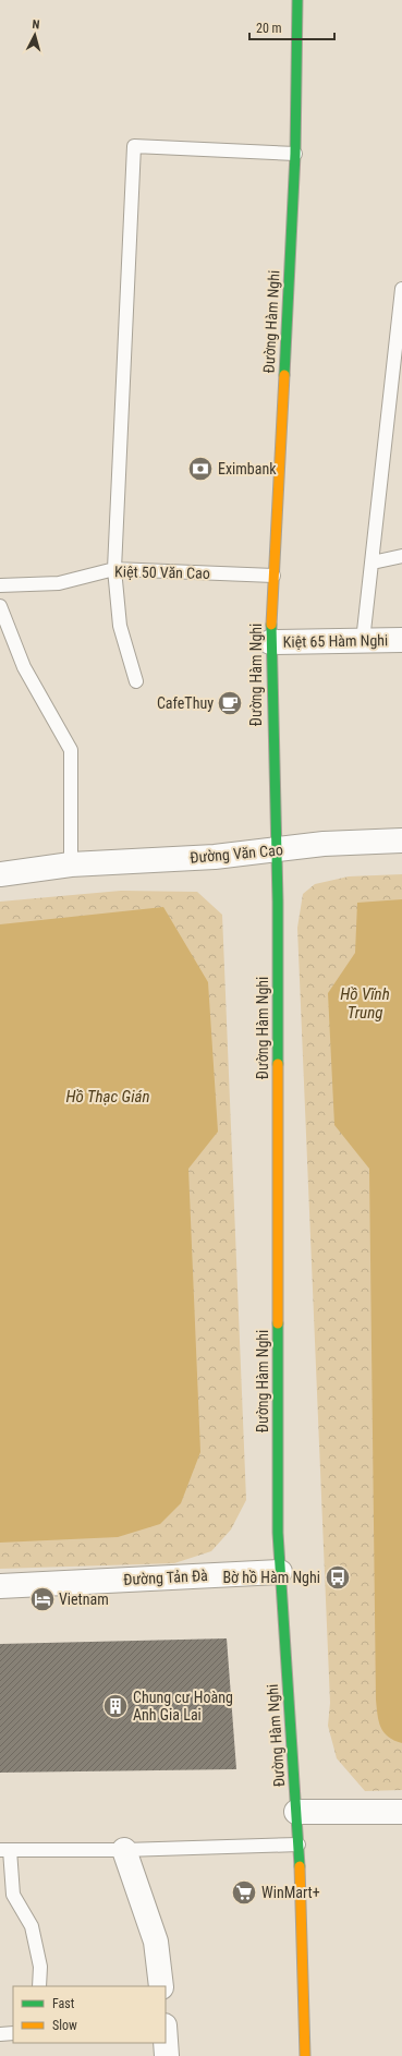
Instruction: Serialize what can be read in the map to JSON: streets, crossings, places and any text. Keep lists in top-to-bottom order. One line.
{"streets":{"main road":["Đường Hàm Nghi"],"street":["Kiệt 65 Hàm Nghi","Đường Văn Cao","Đường Tản Đà"],"lane":["Kiệt 50 Văn Cao"]},"crossings":[["Đường Hàm Nghi","Kiệt 50 Văn Cao"],["Đường Hàm Nghi","Kiệt 65 Hàm Nghi"],["Đường Hàm Nghi","Đường Văn Cao"],["Đường Hàm Nghi","Đường Tản Đà"]],"water":["Hồ Vĩnh Trung","Hồ Thạc Gián"],"places":{"bank":["Eximbank"],"cafe":["CafeThuy"],"bus stop":["Bờ hồ Hàm Nghi"],"hotel":["Vietnam"],"building":["Chung cư Hoàng Anh Gia Lai"],"supermarket":["WinMart+"]},"legend":["Fast","Slow"],"scale_bar":"20 m","north":"top"}
